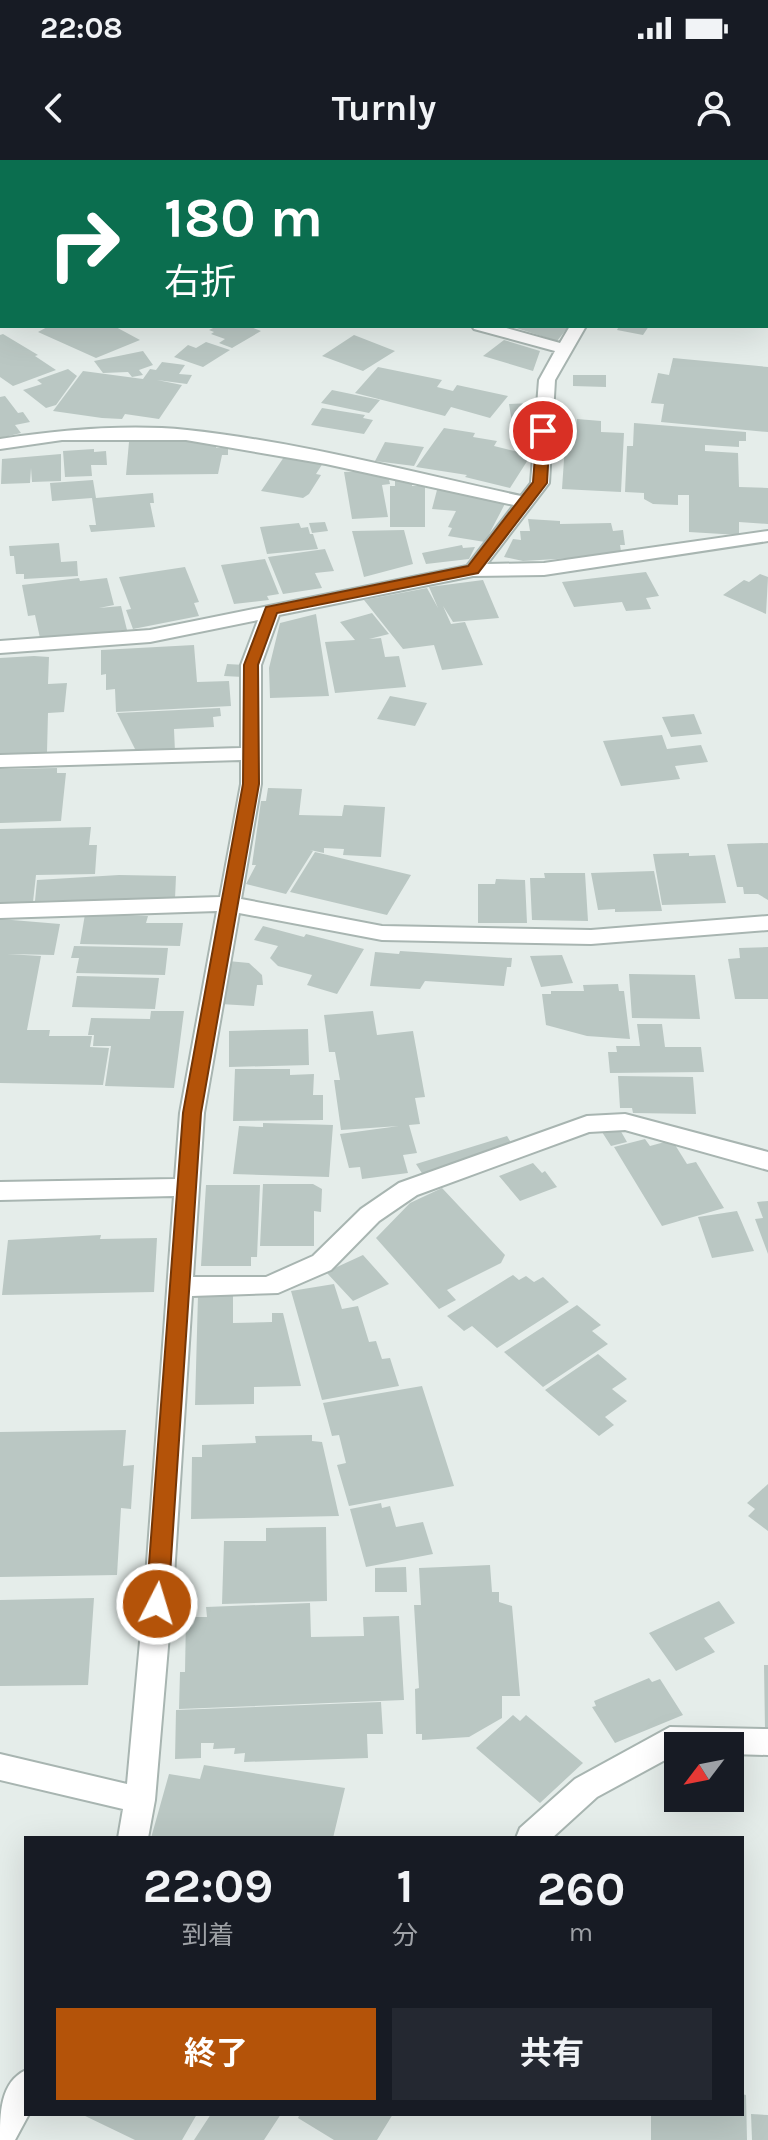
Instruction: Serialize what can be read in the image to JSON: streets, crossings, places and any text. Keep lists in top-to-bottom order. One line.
{"north":"bottom left","page":{"status":"22:08","header":"Turnly","turn":["180 m","右折"],"eta":["22:09","到着","1","分","260","m"],"buttons":["終了","共有"]}}
